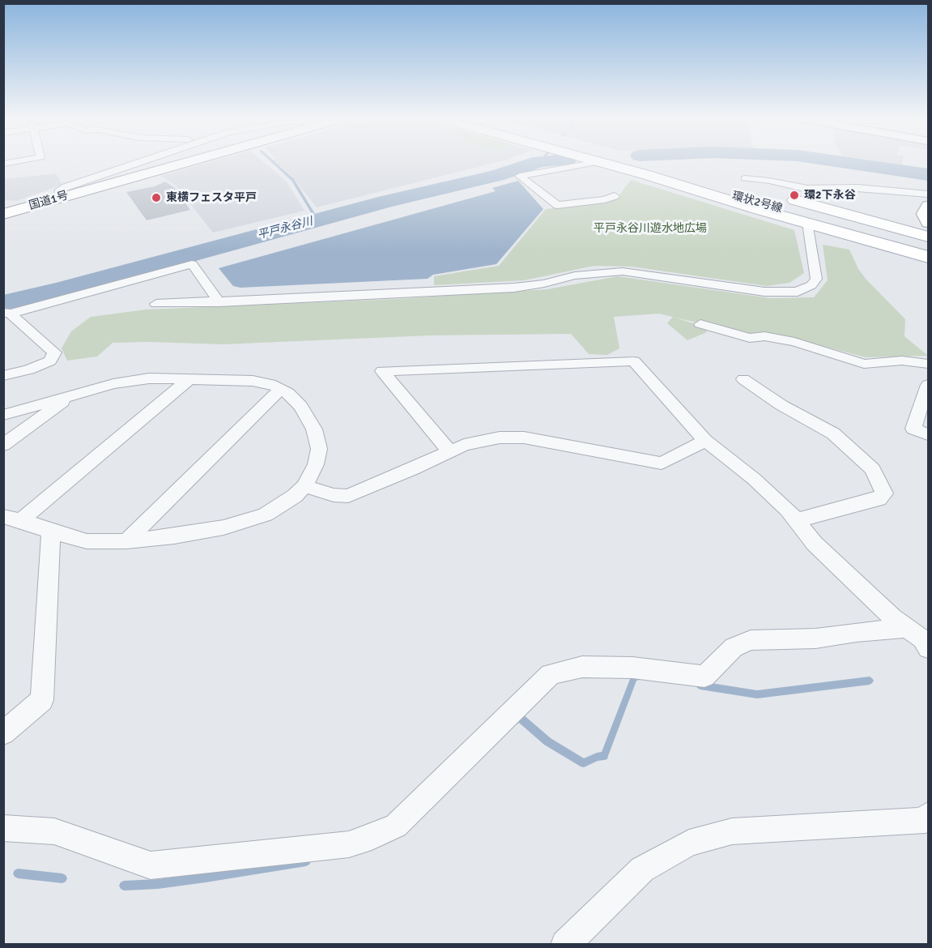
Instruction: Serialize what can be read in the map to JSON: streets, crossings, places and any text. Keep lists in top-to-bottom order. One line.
{"streets":{"main road":["国道1号","環状2号線"]},"water":["平戸永谷川"],"parks":["平戸永谷川遊水地広場"],"places":["環2下永谷","東横フェスタ平戸"]}
